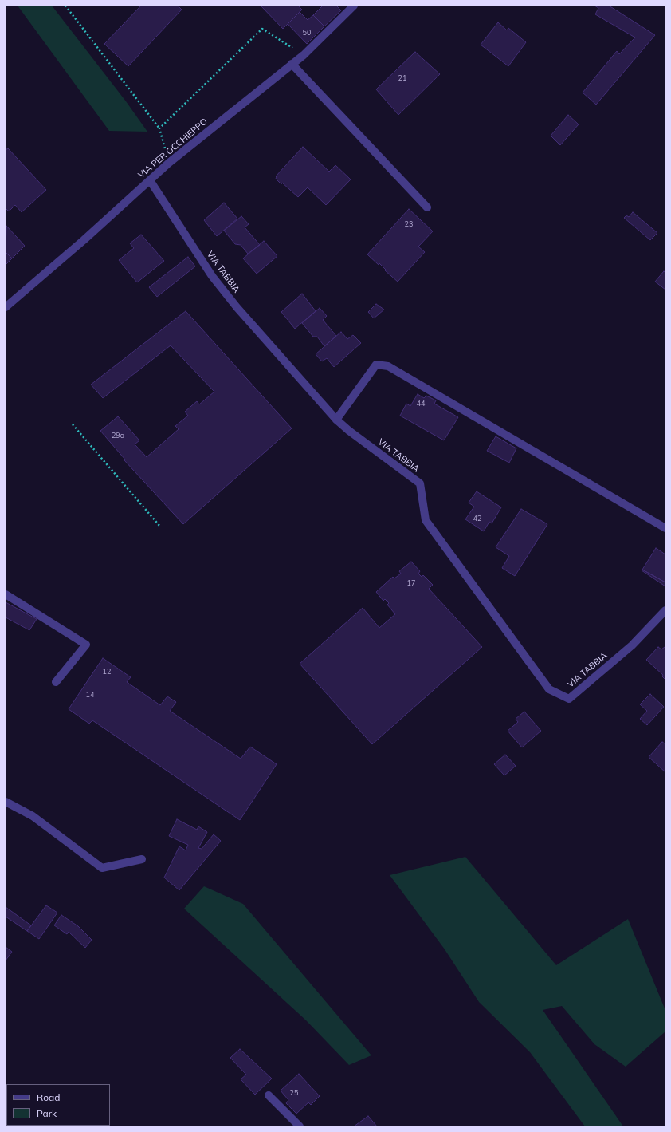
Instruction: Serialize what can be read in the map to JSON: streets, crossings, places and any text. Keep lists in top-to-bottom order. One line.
{"streets":{"street":["VIA PER OCCHIEPPO","VIA TABBIA"]},"crossings":[["VIA PER OCCHIEPPO","VIA TABBIA"]],"house_numbers":["50","21","23","44","29a","42","17","12","14","25"],"legend":["Road","Park"]}
